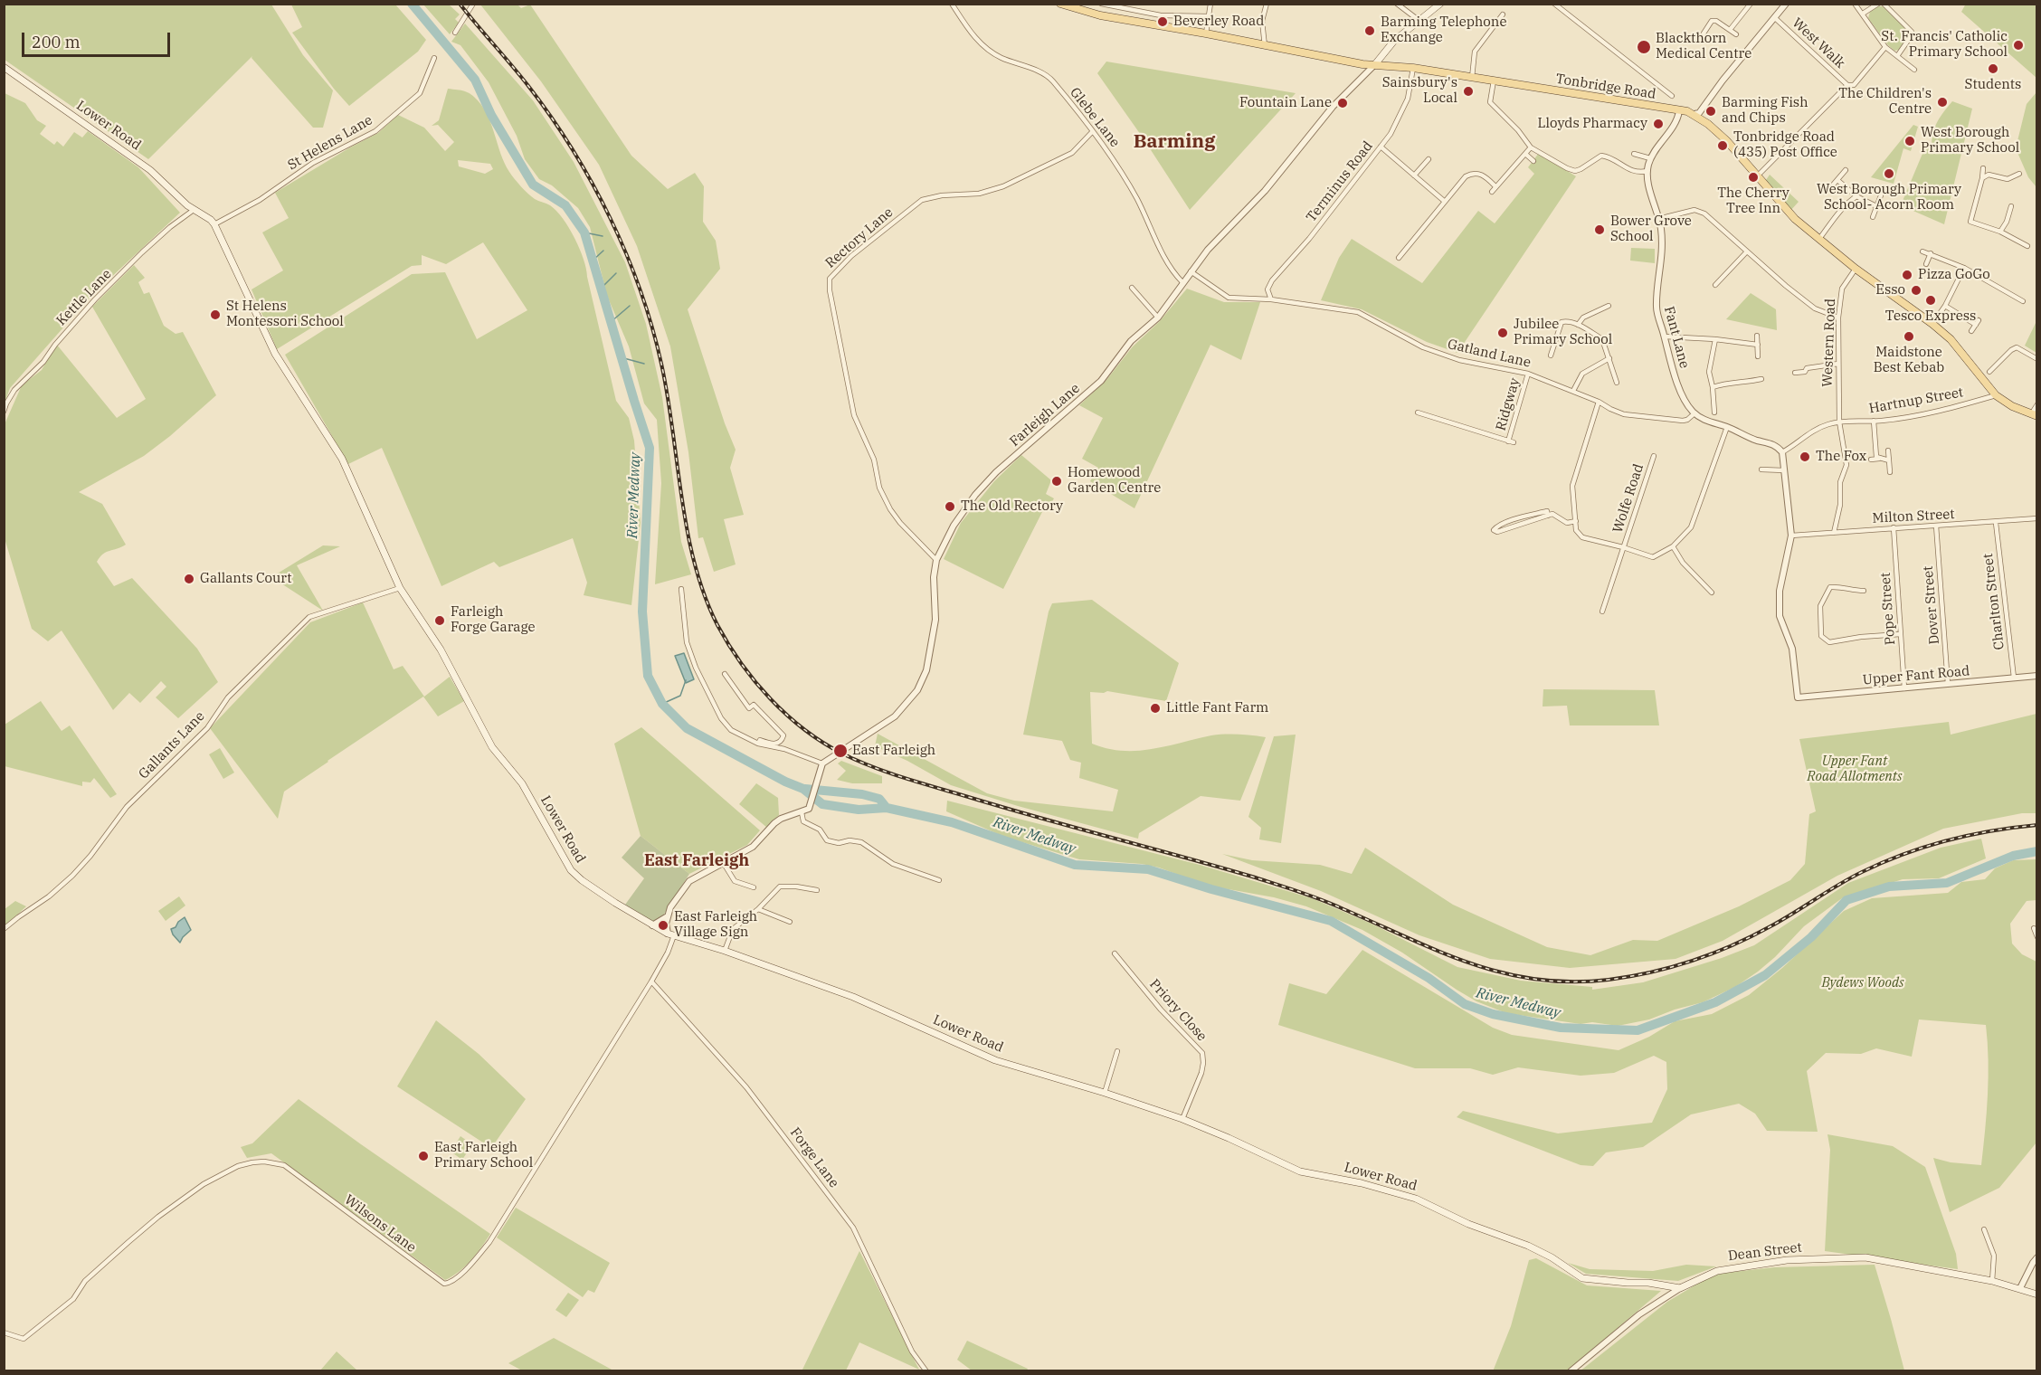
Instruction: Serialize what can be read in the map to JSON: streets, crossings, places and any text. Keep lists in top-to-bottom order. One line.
{"streets":{"main road":["Tonbridge Road","Lower Road","Dean Street"],"street":["West Walk","Glebe Lane","St Helens Lane","Terminus Road","Rectory Lane","Kettle Lane","Fant Lane","Western Road","Gatland Lane","Hartnup Street","Ridgway","Farleigh Lane","Wolfe Road","Milton Street","Charlton Street","Dover Street","Pope Street","Upper Fant Road","Gallants Lane","Priory Close","Forge Lane","Wilsons Lane"]},"crossings":[["Tonbridge Road","Terminus Road"],["Tonbridge Road","Fant Lane"],["Tonbridge Road","Western Road"],["Tonbridge Road","Hartnup Street"],["Tonbridge Road","Farleigh Lane"],["Glebe Lane","Rectory Lane"],["Glebe Lane","Farleigh Lane"],["Lower Road","St Helens Lane"],["Lower Road","Kettle Lane"],["Lower Road","Gallants Lane"],["Lower Road","Priory Close"],["Lower Road","Dean Street"],["Terminus Road","Gatland Lane"],["Rectory Lane","Farleigh Lane"],["Fant Lane","Gatland Lane"],["Western Road","Hartnup Street"],["Western Road","Milton Street"],["Gatland Lane","Ridgway"],["Gatland Lane","Farleigh Lane"],["Milton Street","Charlton Street"],["Milton Street","Dover Street"],["Milton Street","Pope Street"],["Milton Street","Upper Fant Road"],["Charlton Street","Upper Fant Road"],["Dover Street","Upper Fant Road"],["Pope Street","Upper Fant Road"],["Forge Lane","Wilsons Lane"]],"districts":["Barming","East Farleigh"],"water":["River Medway"],"parks":["Upper Fant Road Allotments","Bydews Woods"],"places":["Beverley Road","Barming Telephone Exchange","St. Francis' Catholic Primary School","Blackthorn Medical Centre","Students","Sainsbury's Local","The Children's Centre","Fountain Lane","Barming Fish and Chips","Lloyds Pharmacy","West Borough Primary School","Tonbridge Road (435) Post Office","West Borough Primary School- Acorn Room","The Cherry Tree Inn","Bower Grove School","Pizza GoGo","Esso","Tesco Express","St Helens Montessori School","Jubilee Primary School","Maidstone Best Kebab","The Fox","Homewood Garden Centre","The Old Rectory","Gallants Court","Farleigh Forge Garage","Little Fant Farm","East Farleigh","East Farleigh Village Sign","East Farleigh Primary School"],"scale_bar":"200 m"}
